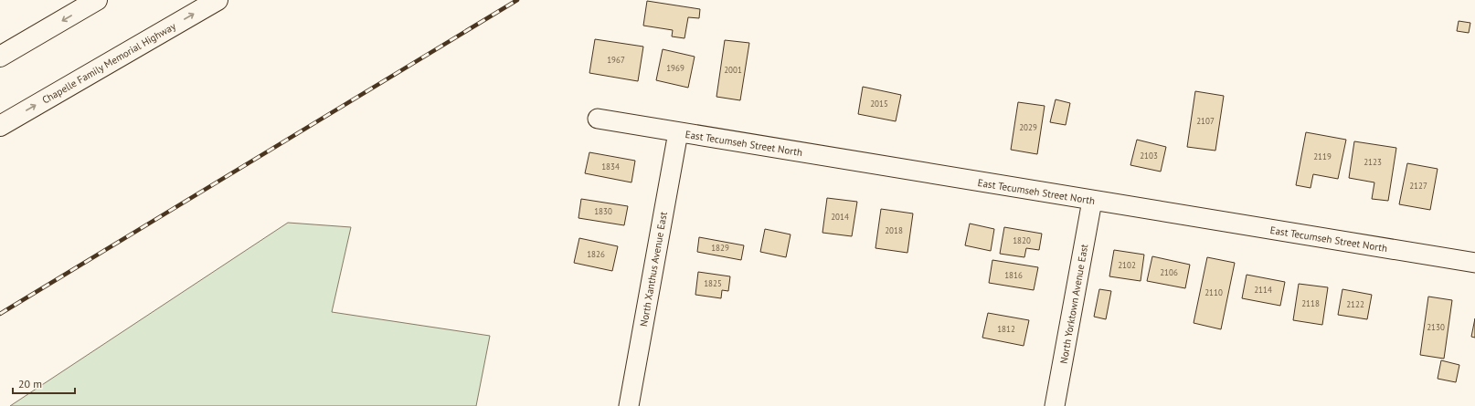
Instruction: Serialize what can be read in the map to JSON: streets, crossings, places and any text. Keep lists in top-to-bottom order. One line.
{"streets":{"highway":["Chapelle Family Memorial Highway"],"street":["East Tecumseh Street North","North Xanthus Avenue East","North Yorktown Avenue East"]},"crossings":[["East Tecumseh Street North","North Xanthus Avenue East"],["East Tecumseh Street North","North Yorktown Avenue East"]],"house_numbers":["1967","1969","2001","2015","2107","2029","2103","2119","2123","1834","2127","1830","2014","2018","1820","1829","1826","2102","2106","1816","1825","2114","2110","2118","2122","2130","1812"],"scale_bar":"20 m"}
